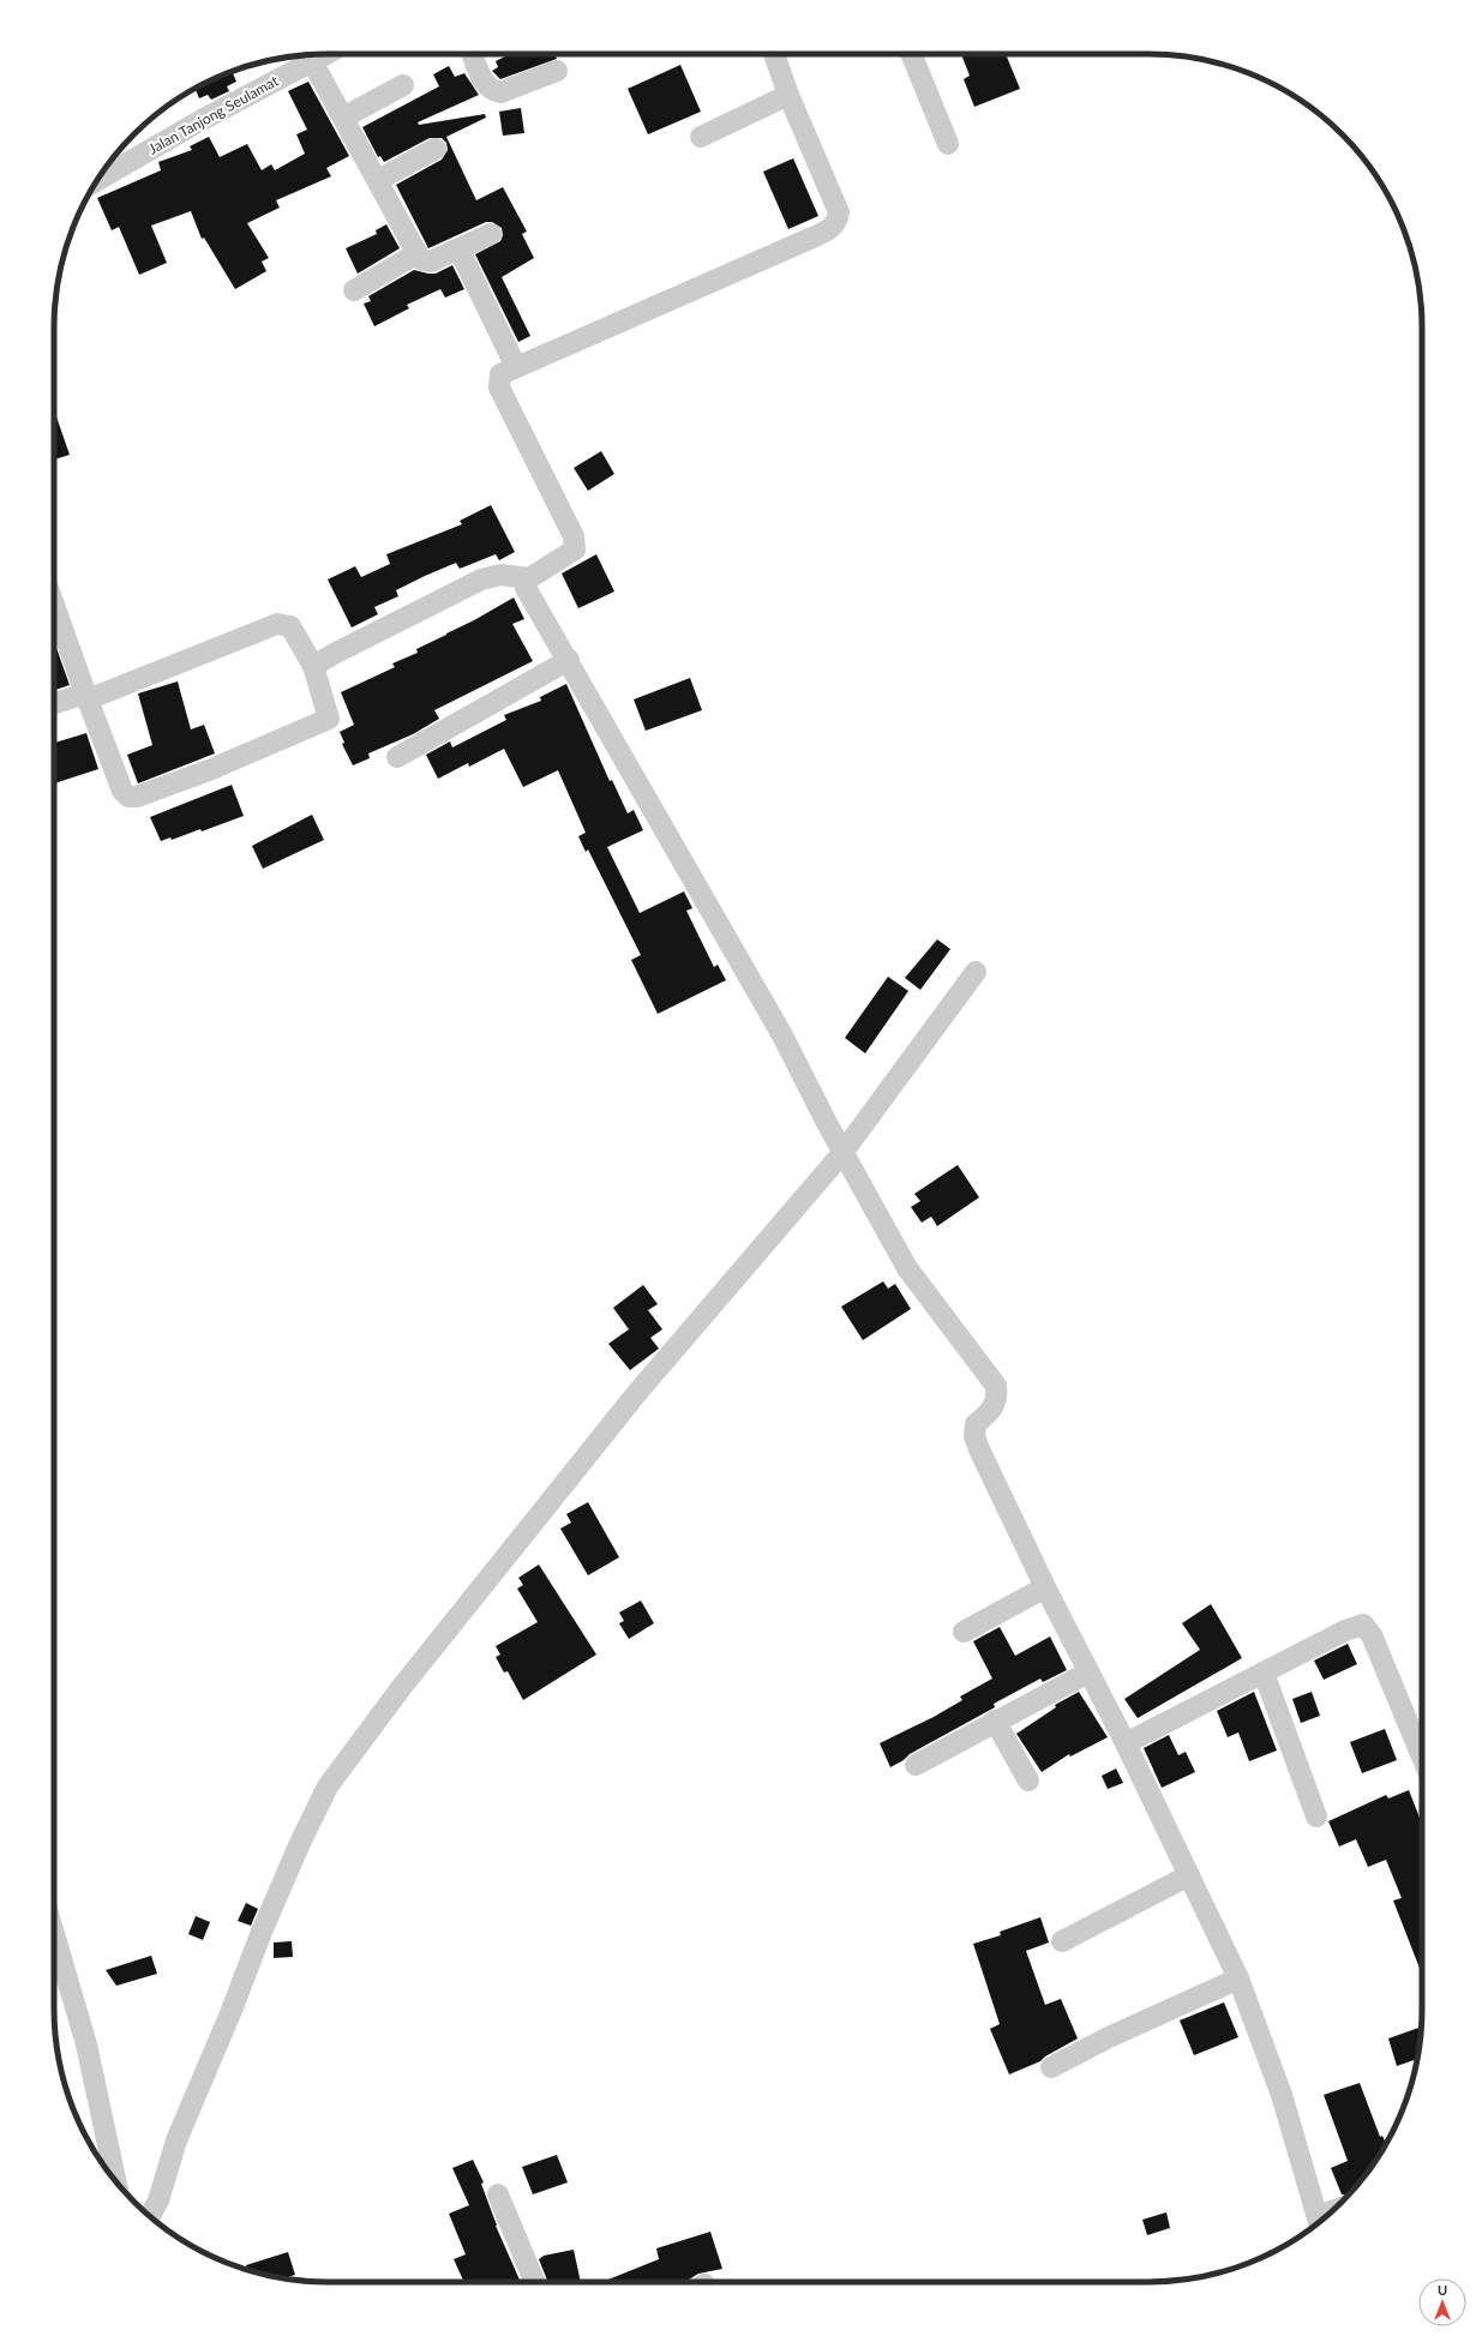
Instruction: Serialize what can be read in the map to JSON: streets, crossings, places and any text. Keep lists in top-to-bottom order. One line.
{"streets":{"street":["Jalan Tanjong Seulamat"]},"north":"top"}
